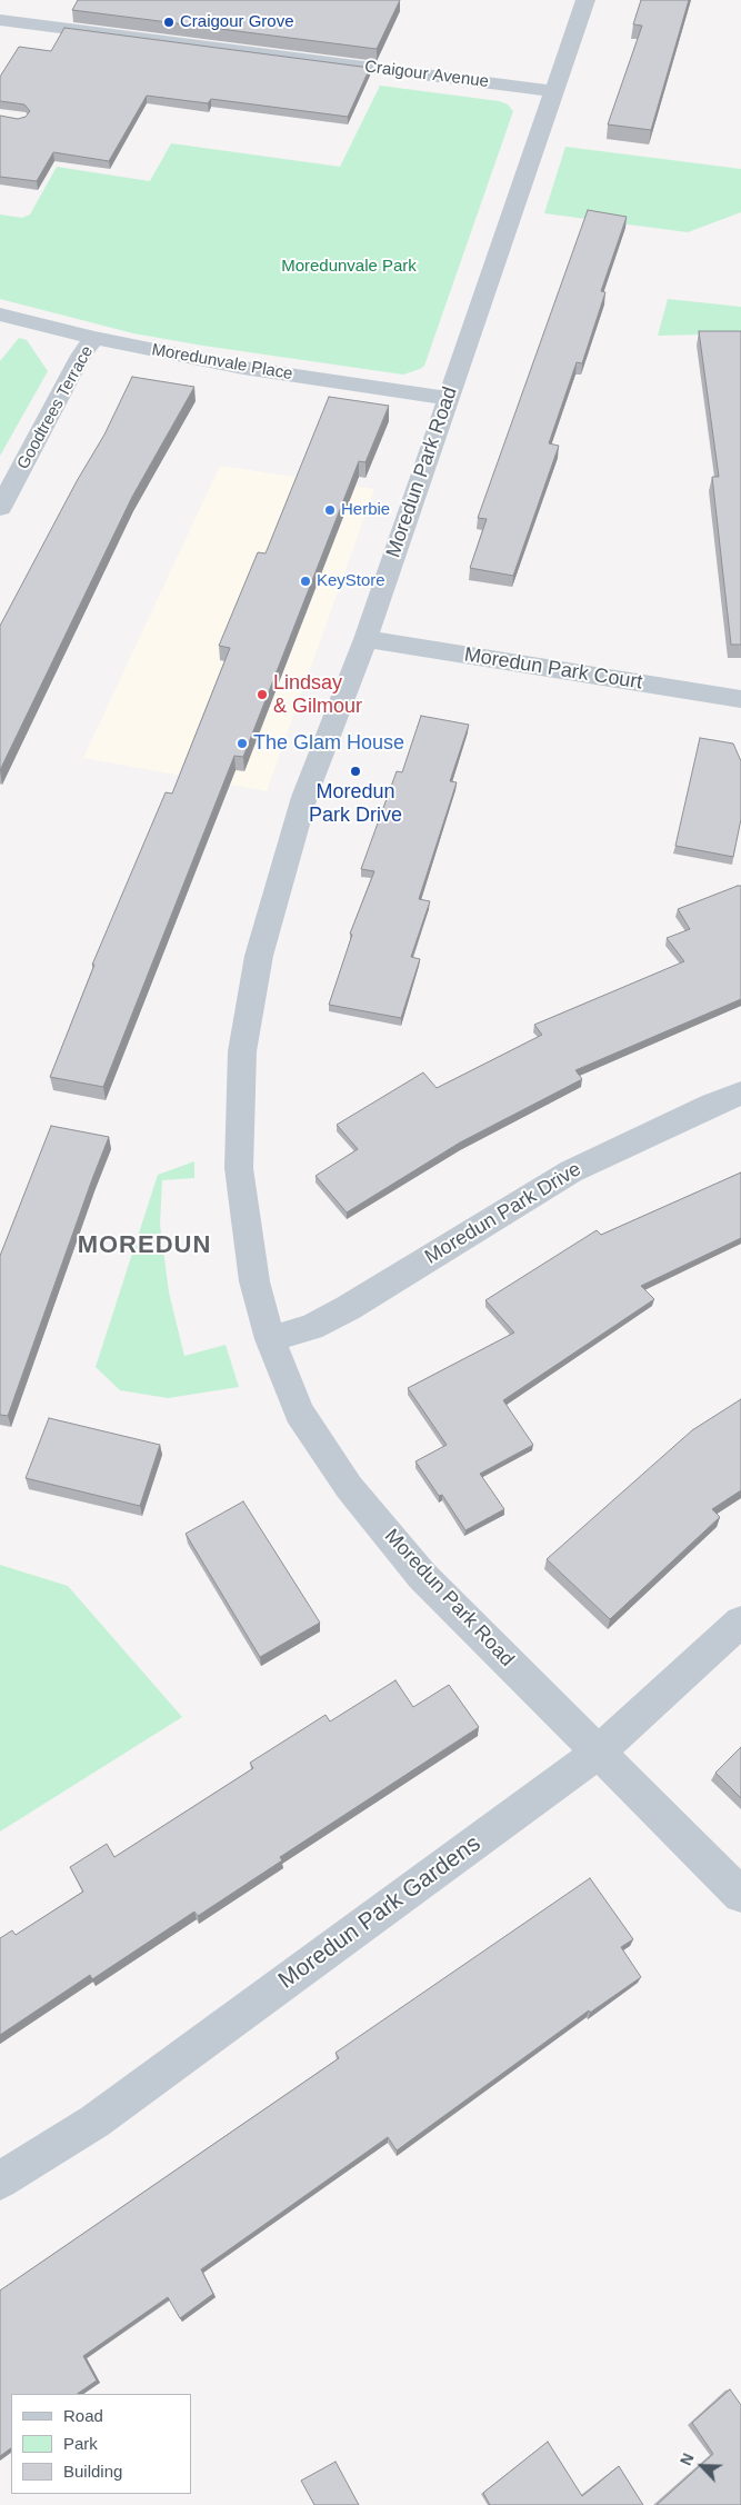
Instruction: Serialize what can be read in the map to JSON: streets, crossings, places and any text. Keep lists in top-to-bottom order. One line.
{"streets":{"street":["Craigour Avenue","Moredunvale Place","Goodtrees Terrace","Moredun Park Road","Moredun Park Court","Moredun Park Drive","Moredun Park Gardens"]},"crossings":[["Craigour Avenue","Moredun Park Road"],["Moredunvale Place","Goodtrees Terrace"],["Moredunvale Place","Moredun Park Road"],["Moredun Park Road","Moredun Park Court"],["Moredun Park Road","Moredun Park Drive"],["Moredun Park Road","Moredun Park Gardens"]],"districts":["MOREDUN"],"parks":["Moredunvale Park"],"places":["Craigour Grove","Herbie","KeyStore","Lindsay & Gilmour","The Glam House","Moredun Park Drive"],"legend":["Road","Park","Building"],"north":"top left"}
